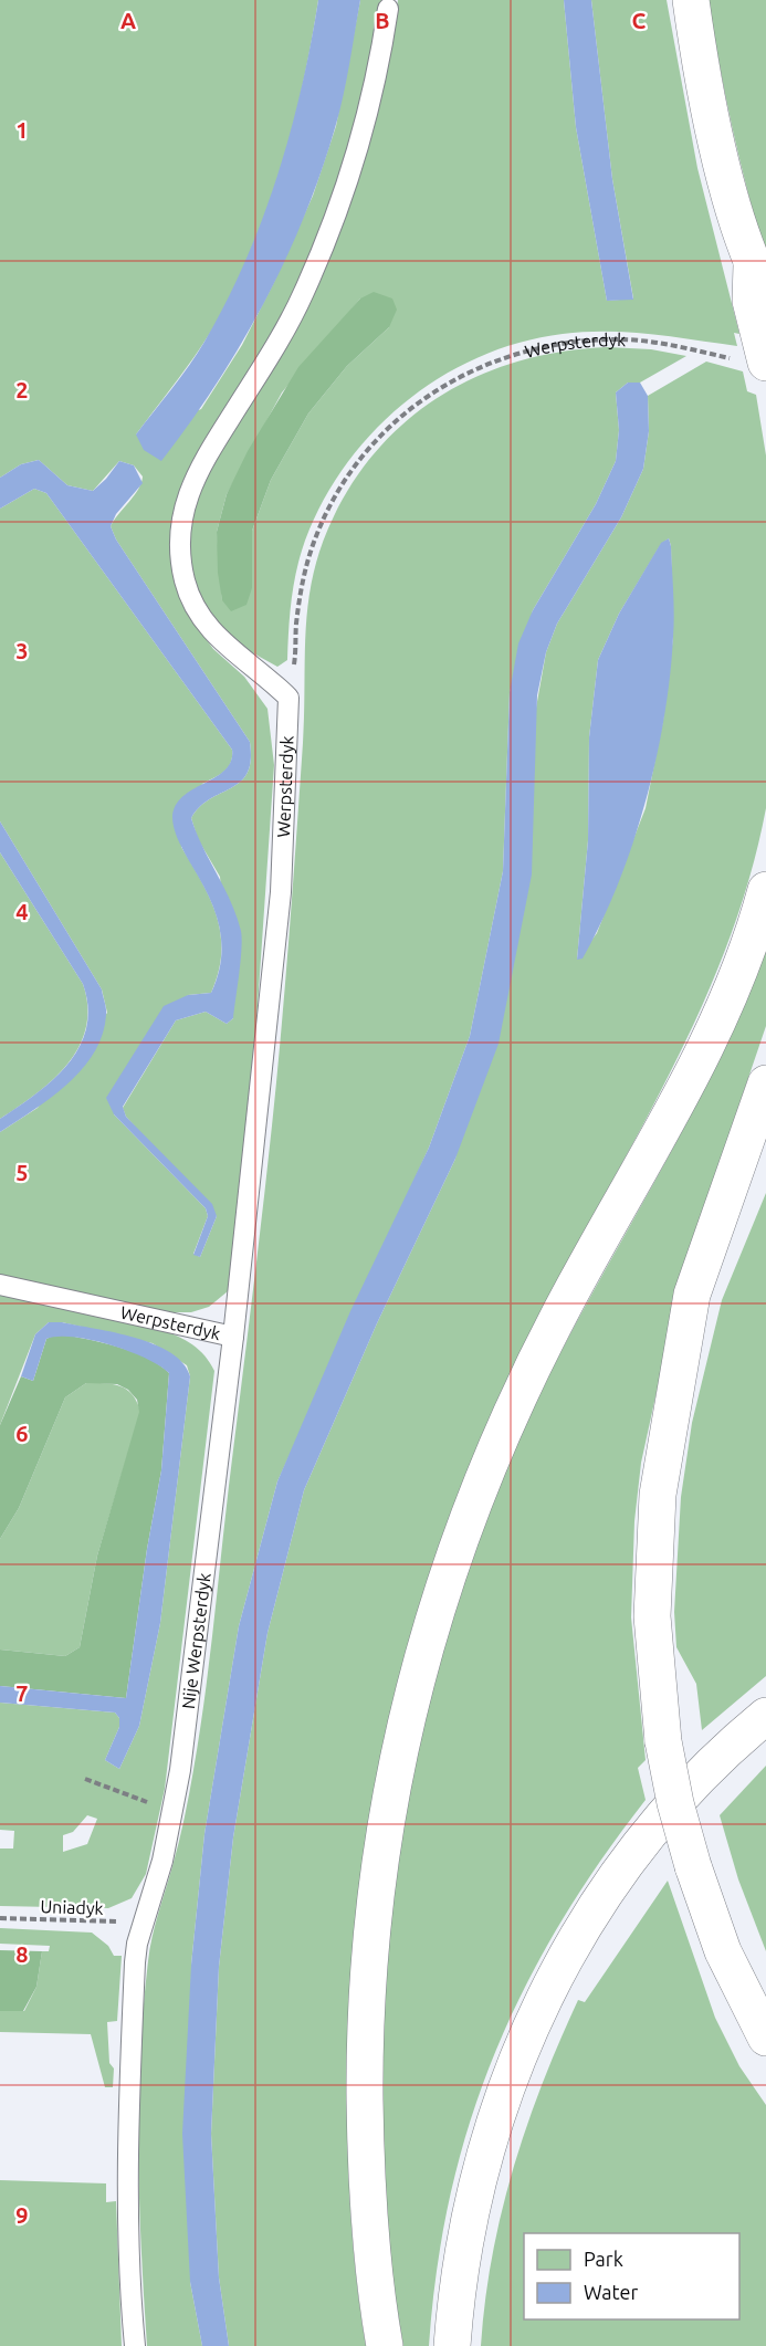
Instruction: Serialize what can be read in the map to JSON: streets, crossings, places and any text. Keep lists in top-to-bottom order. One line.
{"streets":{"lane":["Werpsterdyk","Nije Werpsterdyk"],"path":["Uniadyk"]},"crossings":[["Werpsterdyk","Nije Werpsterdyk"],["Nije Werpsterdyk","Uniadyk"]],"legend":["Park","Water"],"grid":{"columns":["A","B","C"],"rows":["1","2","3","4","5","6","7","8","9"]}}
